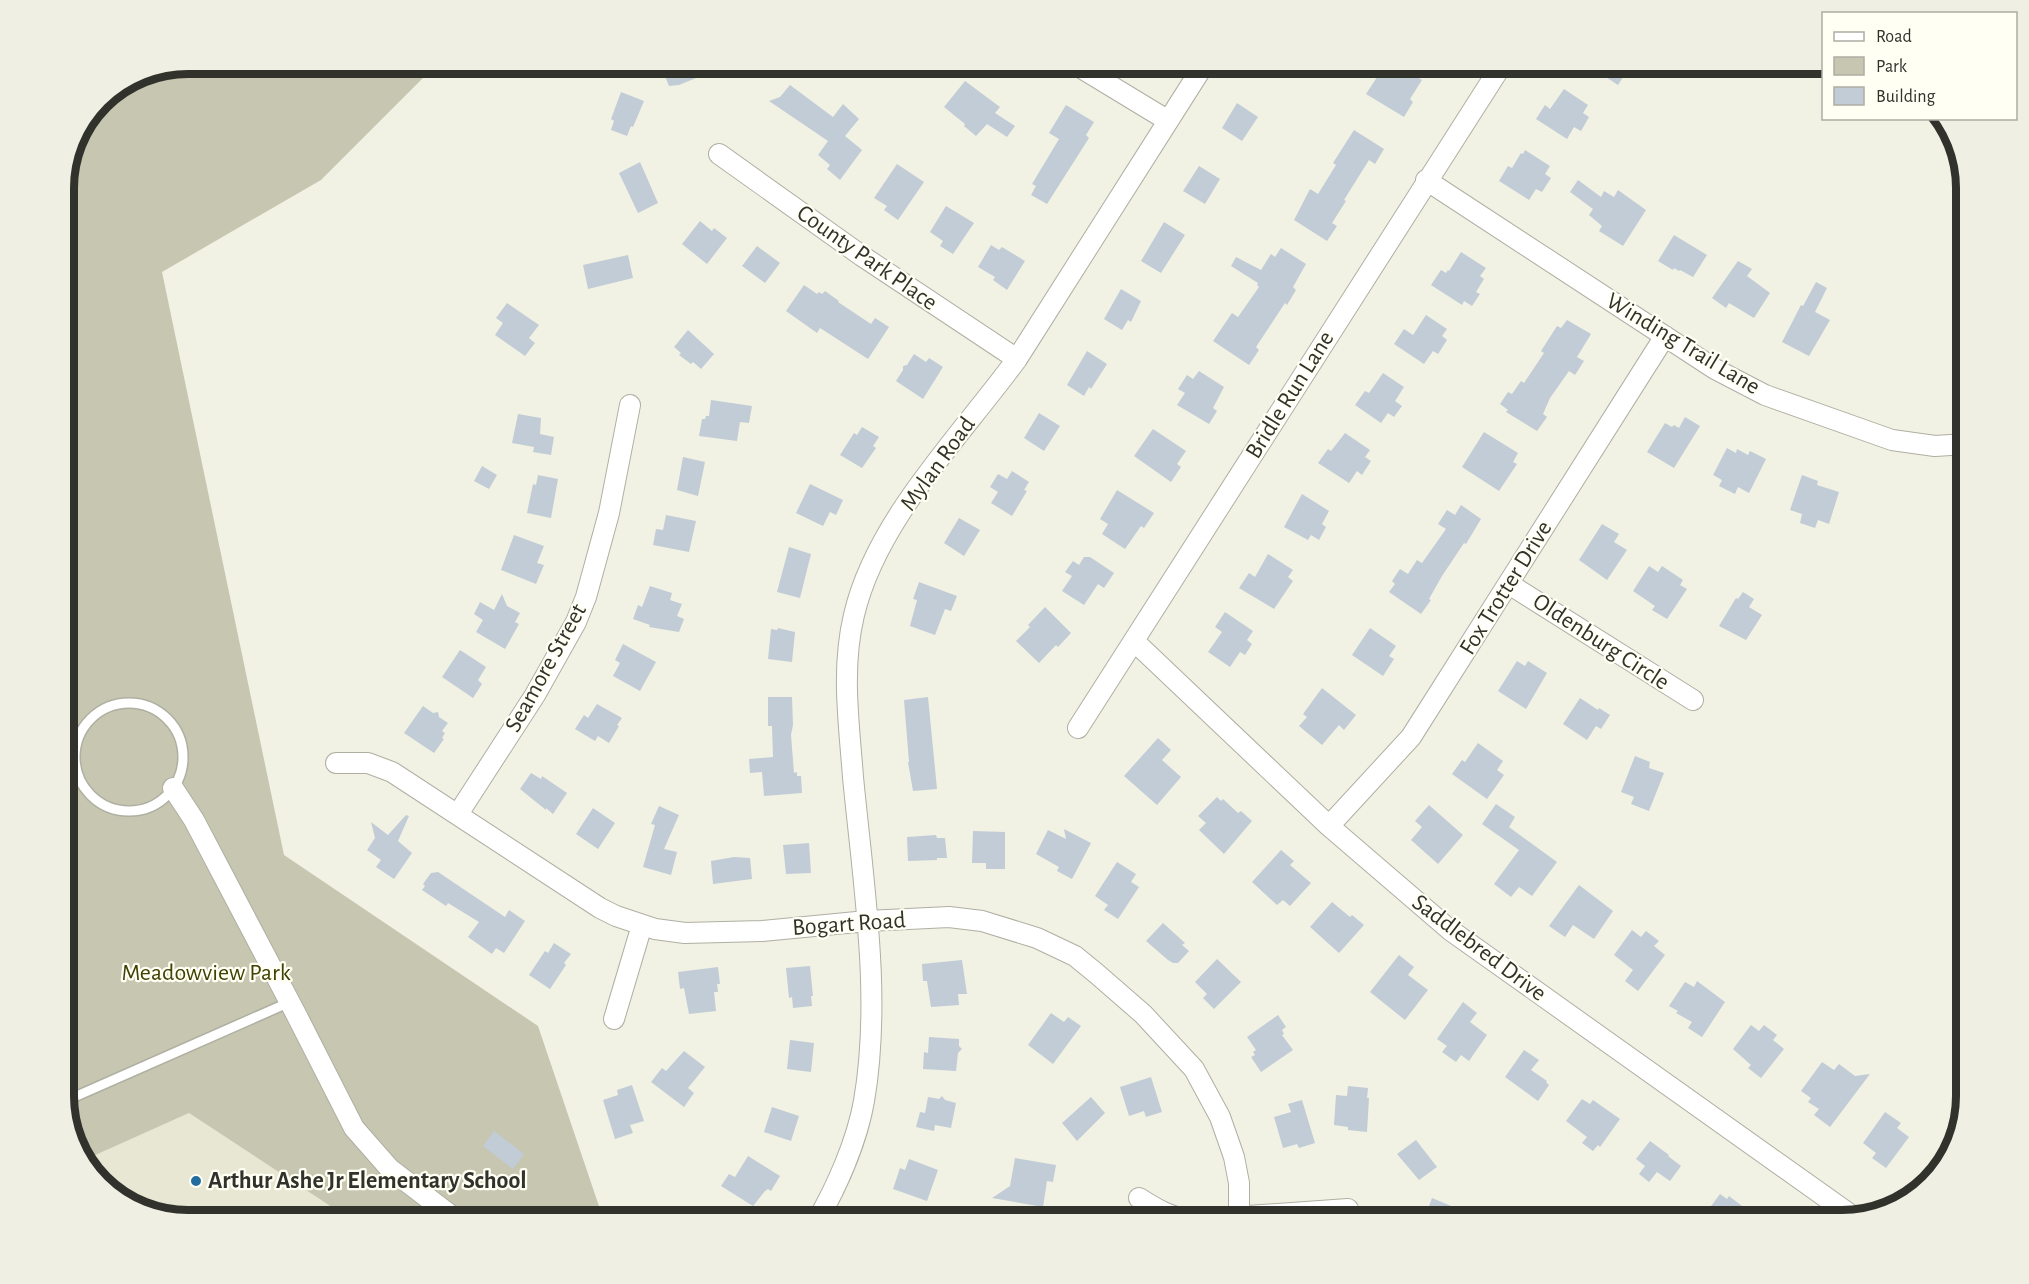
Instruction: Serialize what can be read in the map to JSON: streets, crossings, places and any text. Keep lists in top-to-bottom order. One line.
{"streets":{"street":["County Park Place","Winding Trail Lane","Bridle Run Lane","Mylan Road","Fox Trotter Drive","Oldenburg Circle","Seamore Street","Bogart Road","Saddlebred Drive"]},"crossings":[["County Park Place","Mylan Road"],["Winding Trail Lane","Bridle Run Lane"],["Winding Trail Lane","Fox Trotter Drive"],["Bridle Run Lane","Saddlebred Drive"],["Mylan Road","Bogart Road"],["Fox Trotter Drive","Oldenburg Circle"],["Fox Trotter Drive","Saddlebred Drive"],["Seamore Street","Bogart Road"]],"parks":["Meadowview Park"],"places":["Arthur Ashe Jr Elementary School"],"legend":["Road","Park","Building"]}
